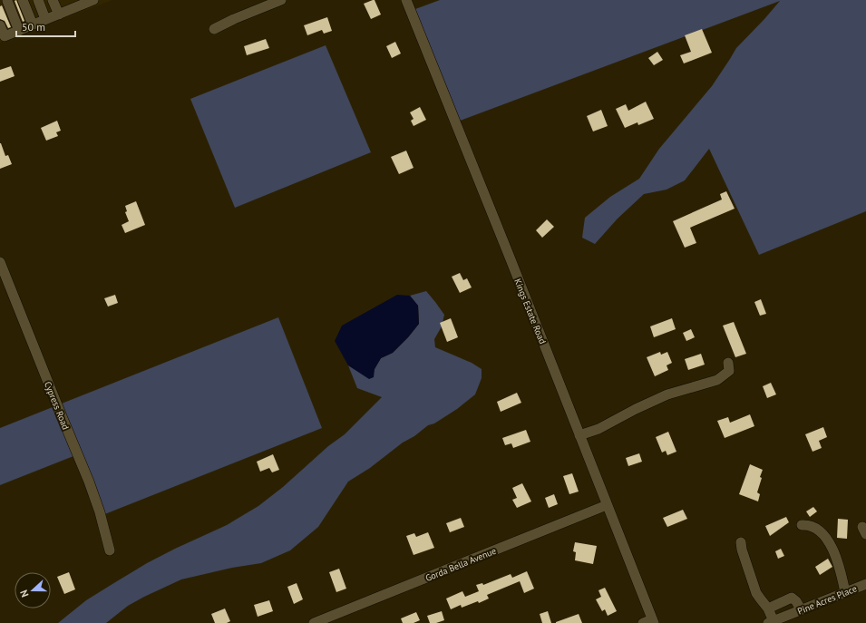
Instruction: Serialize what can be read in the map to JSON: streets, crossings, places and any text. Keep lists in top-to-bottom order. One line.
{"streets":{"street":["Kings Estate Road","Cypress Road","Gorda Bella Avenue","Pine Acres Place"]},"crossings":[["Kings Estate Road","Gorda Bella Avenue"]],"scale_bar":"50 m","north":"left"}
